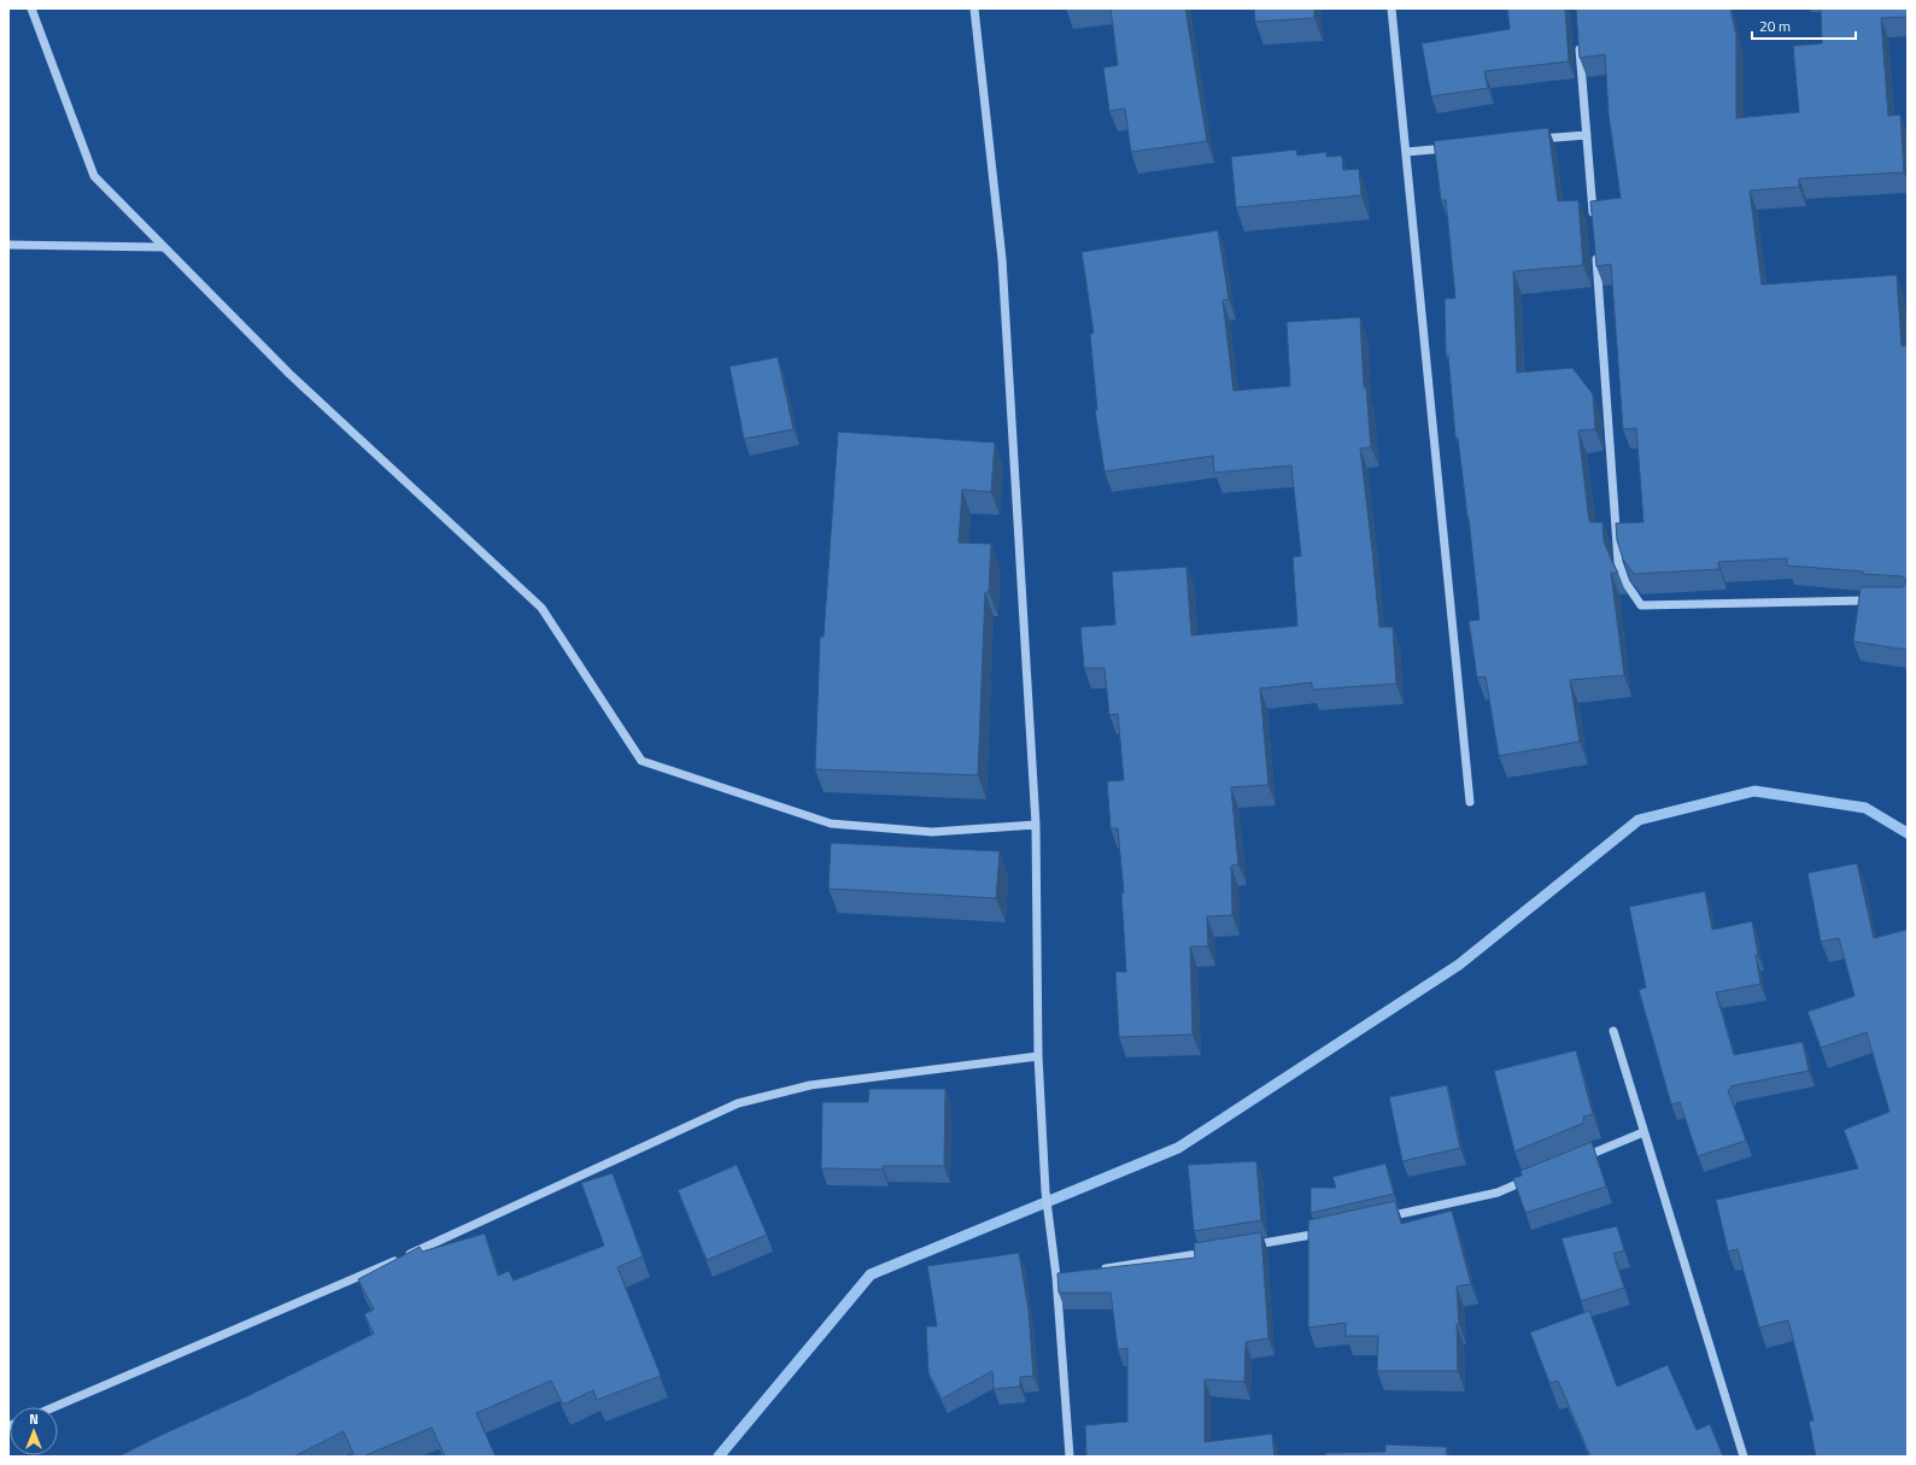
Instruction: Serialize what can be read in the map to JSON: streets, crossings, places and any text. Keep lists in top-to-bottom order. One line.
{"scale_bar":"20 m","north":"top"}
